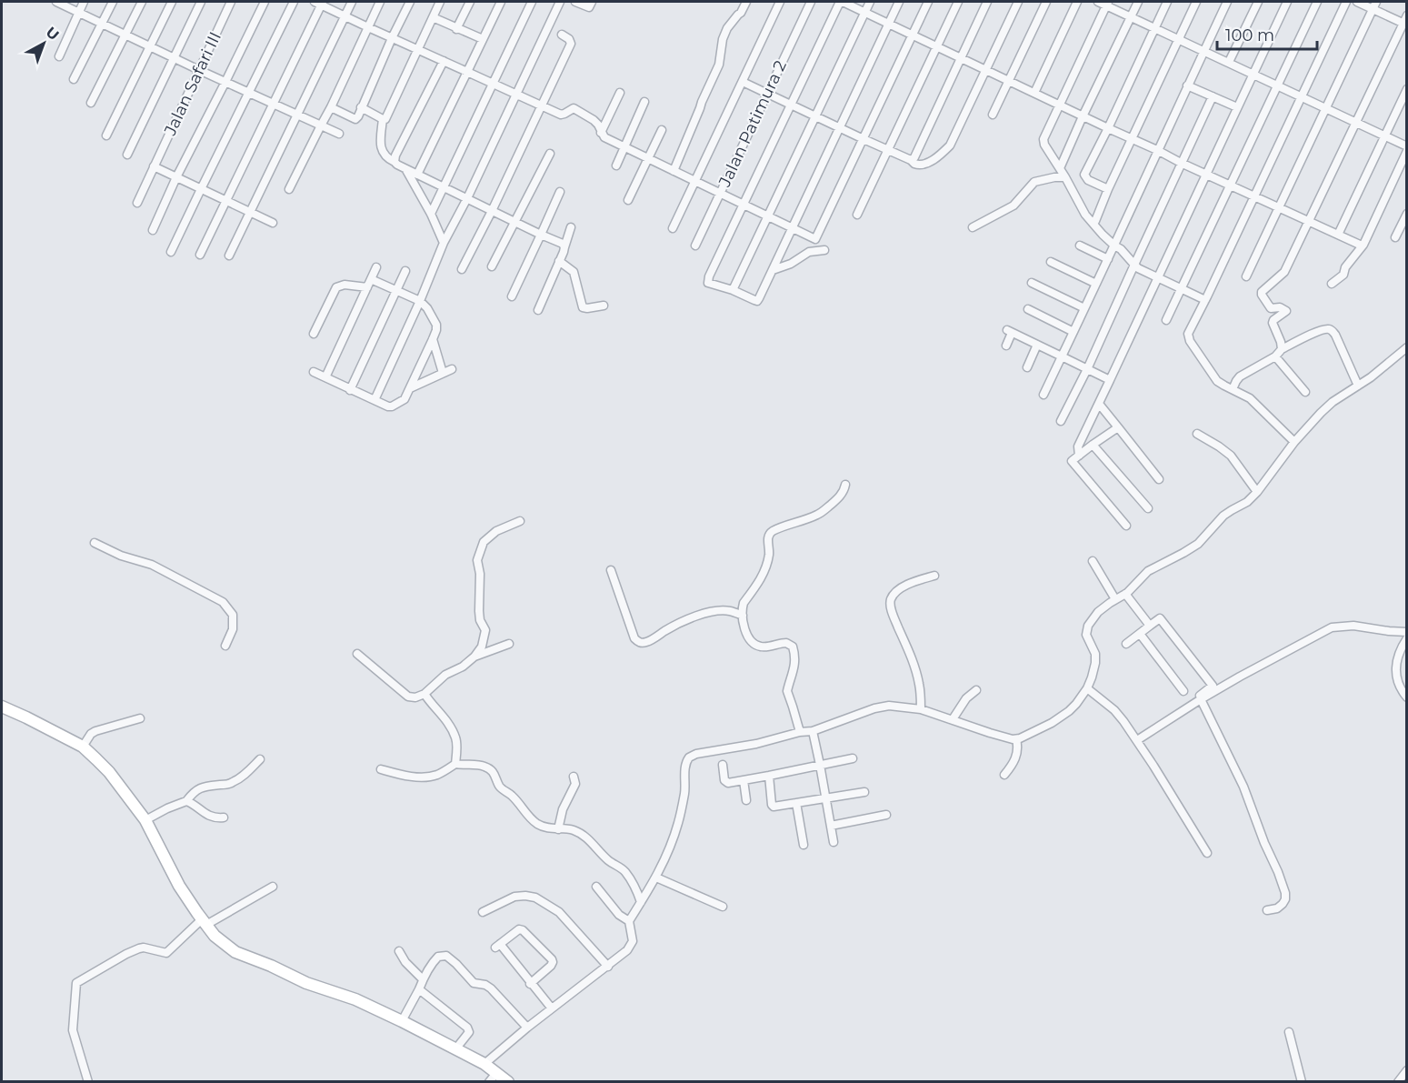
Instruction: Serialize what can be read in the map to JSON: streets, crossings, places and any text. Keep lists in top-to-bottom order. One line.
{"streets":{"street":["Jalan Safari III","Jalan Patimura 2"]},"scale_bar":"100 m","north":"top right"}
